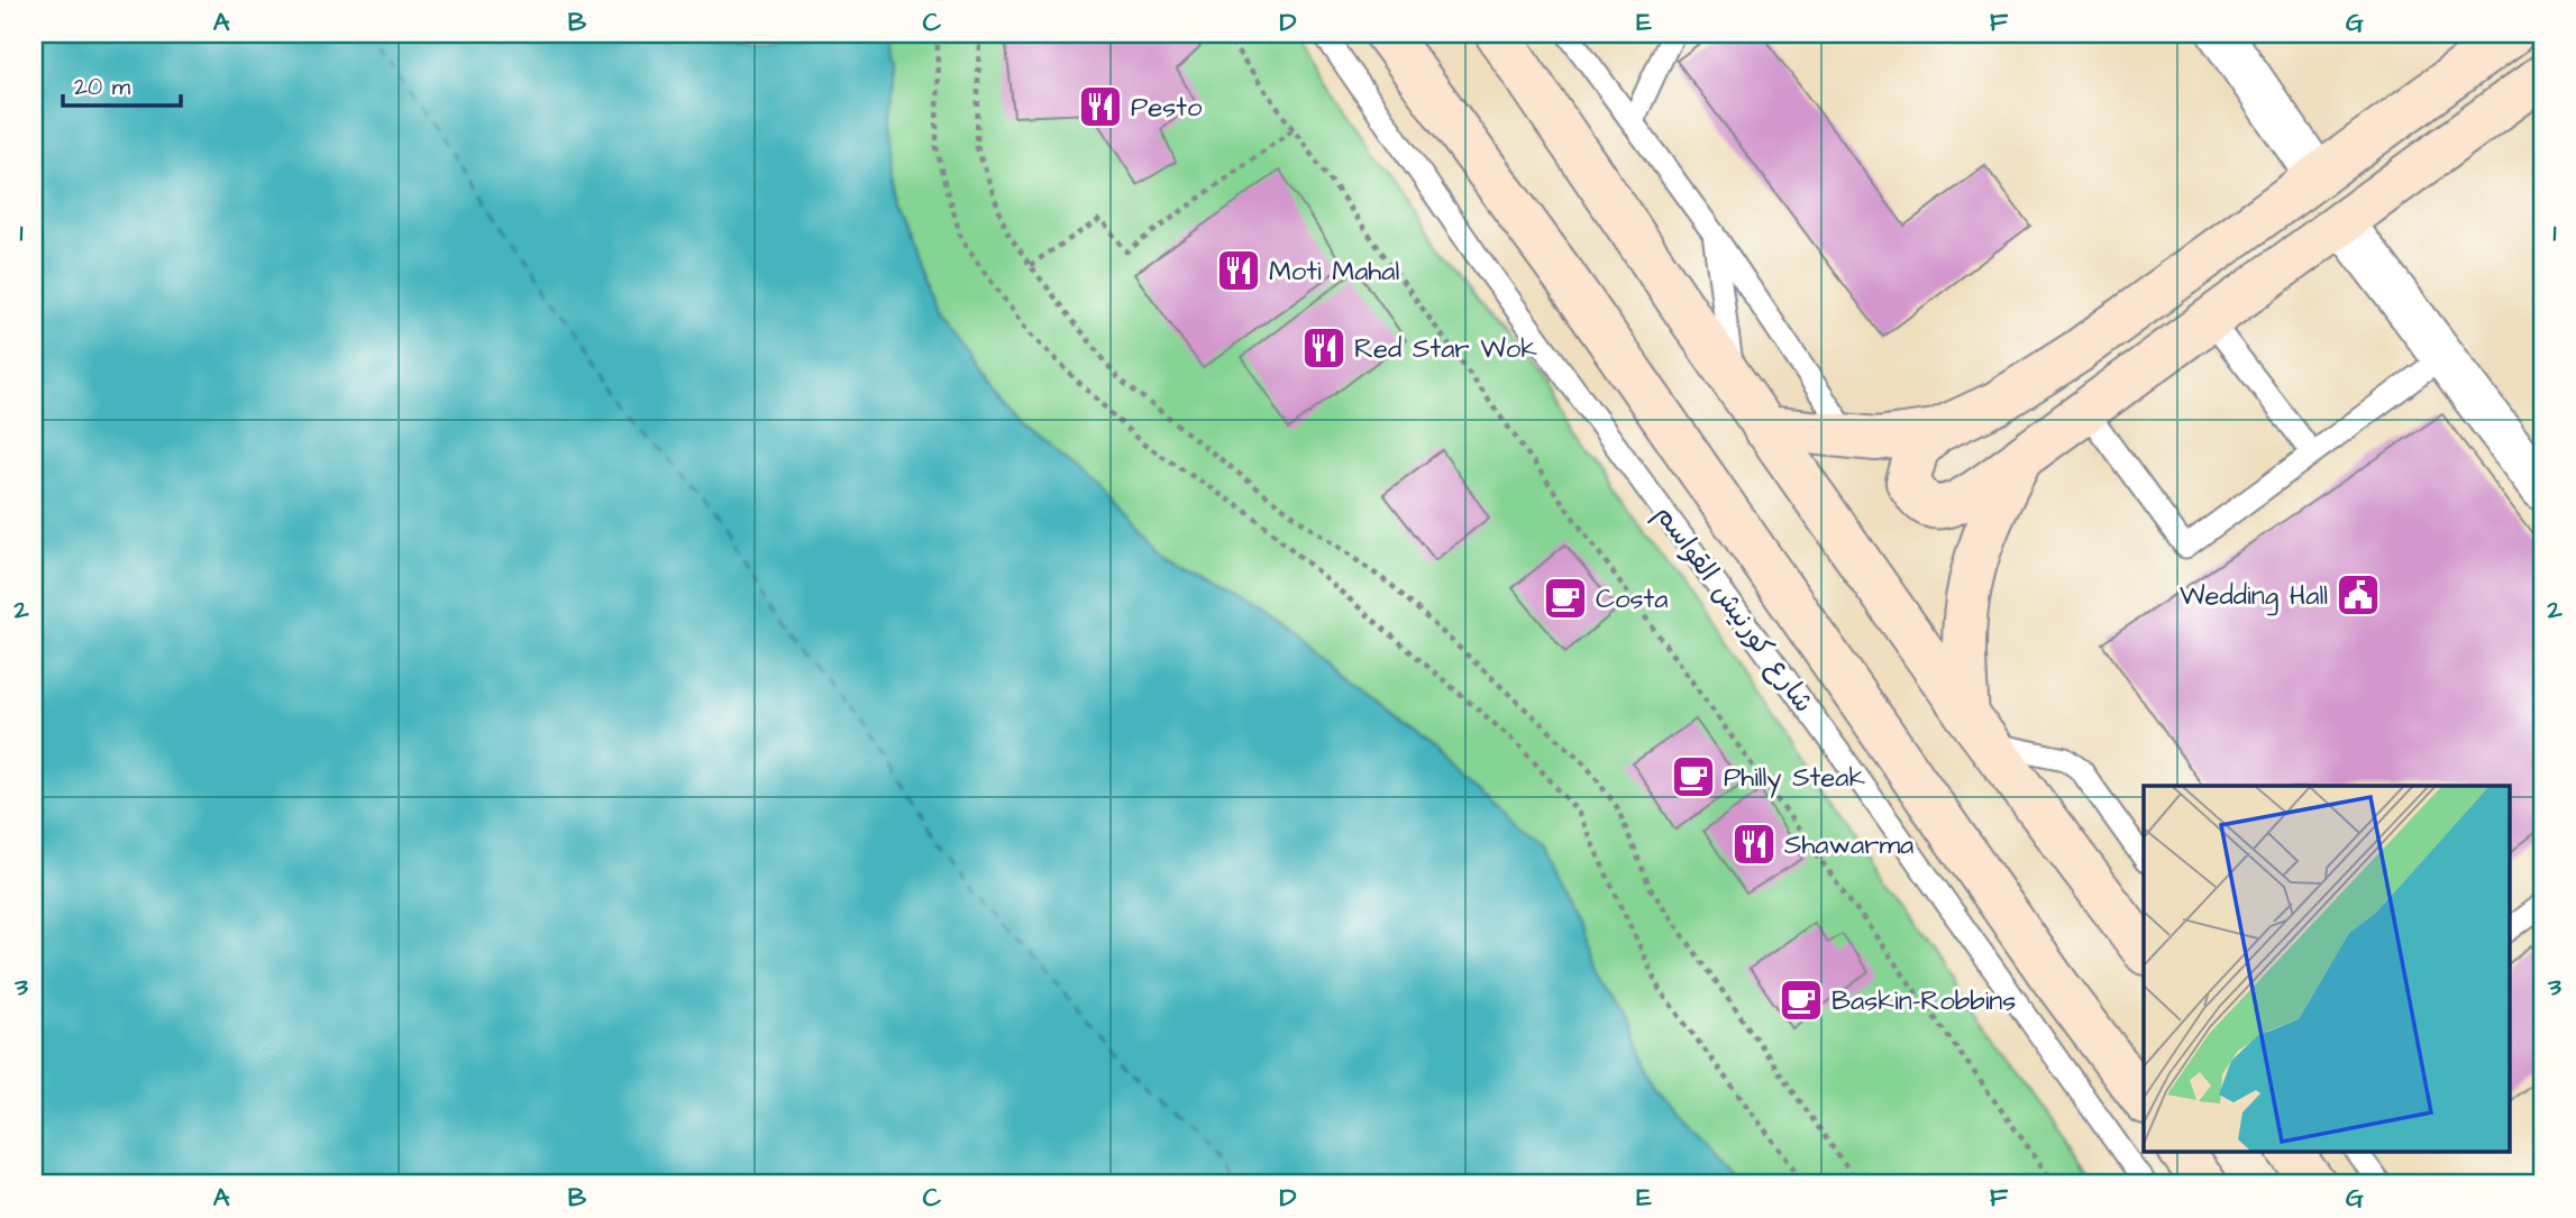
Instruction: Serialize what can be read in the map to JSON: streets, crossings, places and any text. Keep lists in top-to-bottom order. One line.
{"streets":{"main road":["شارع كورنيش القواسم"]},"places":{"restaurant":["Pesto","Moti Mahal","Red Star Wok","Shawarma"],"public building":["Wedding Hall"],"cafe":["Costa","Philly Steak","Baskin-Robbins"]},"scale_bar":"20 m","grid":{"columns":["A","B","C","D","E","F","G"],"rows":["1","2","3"]}}
